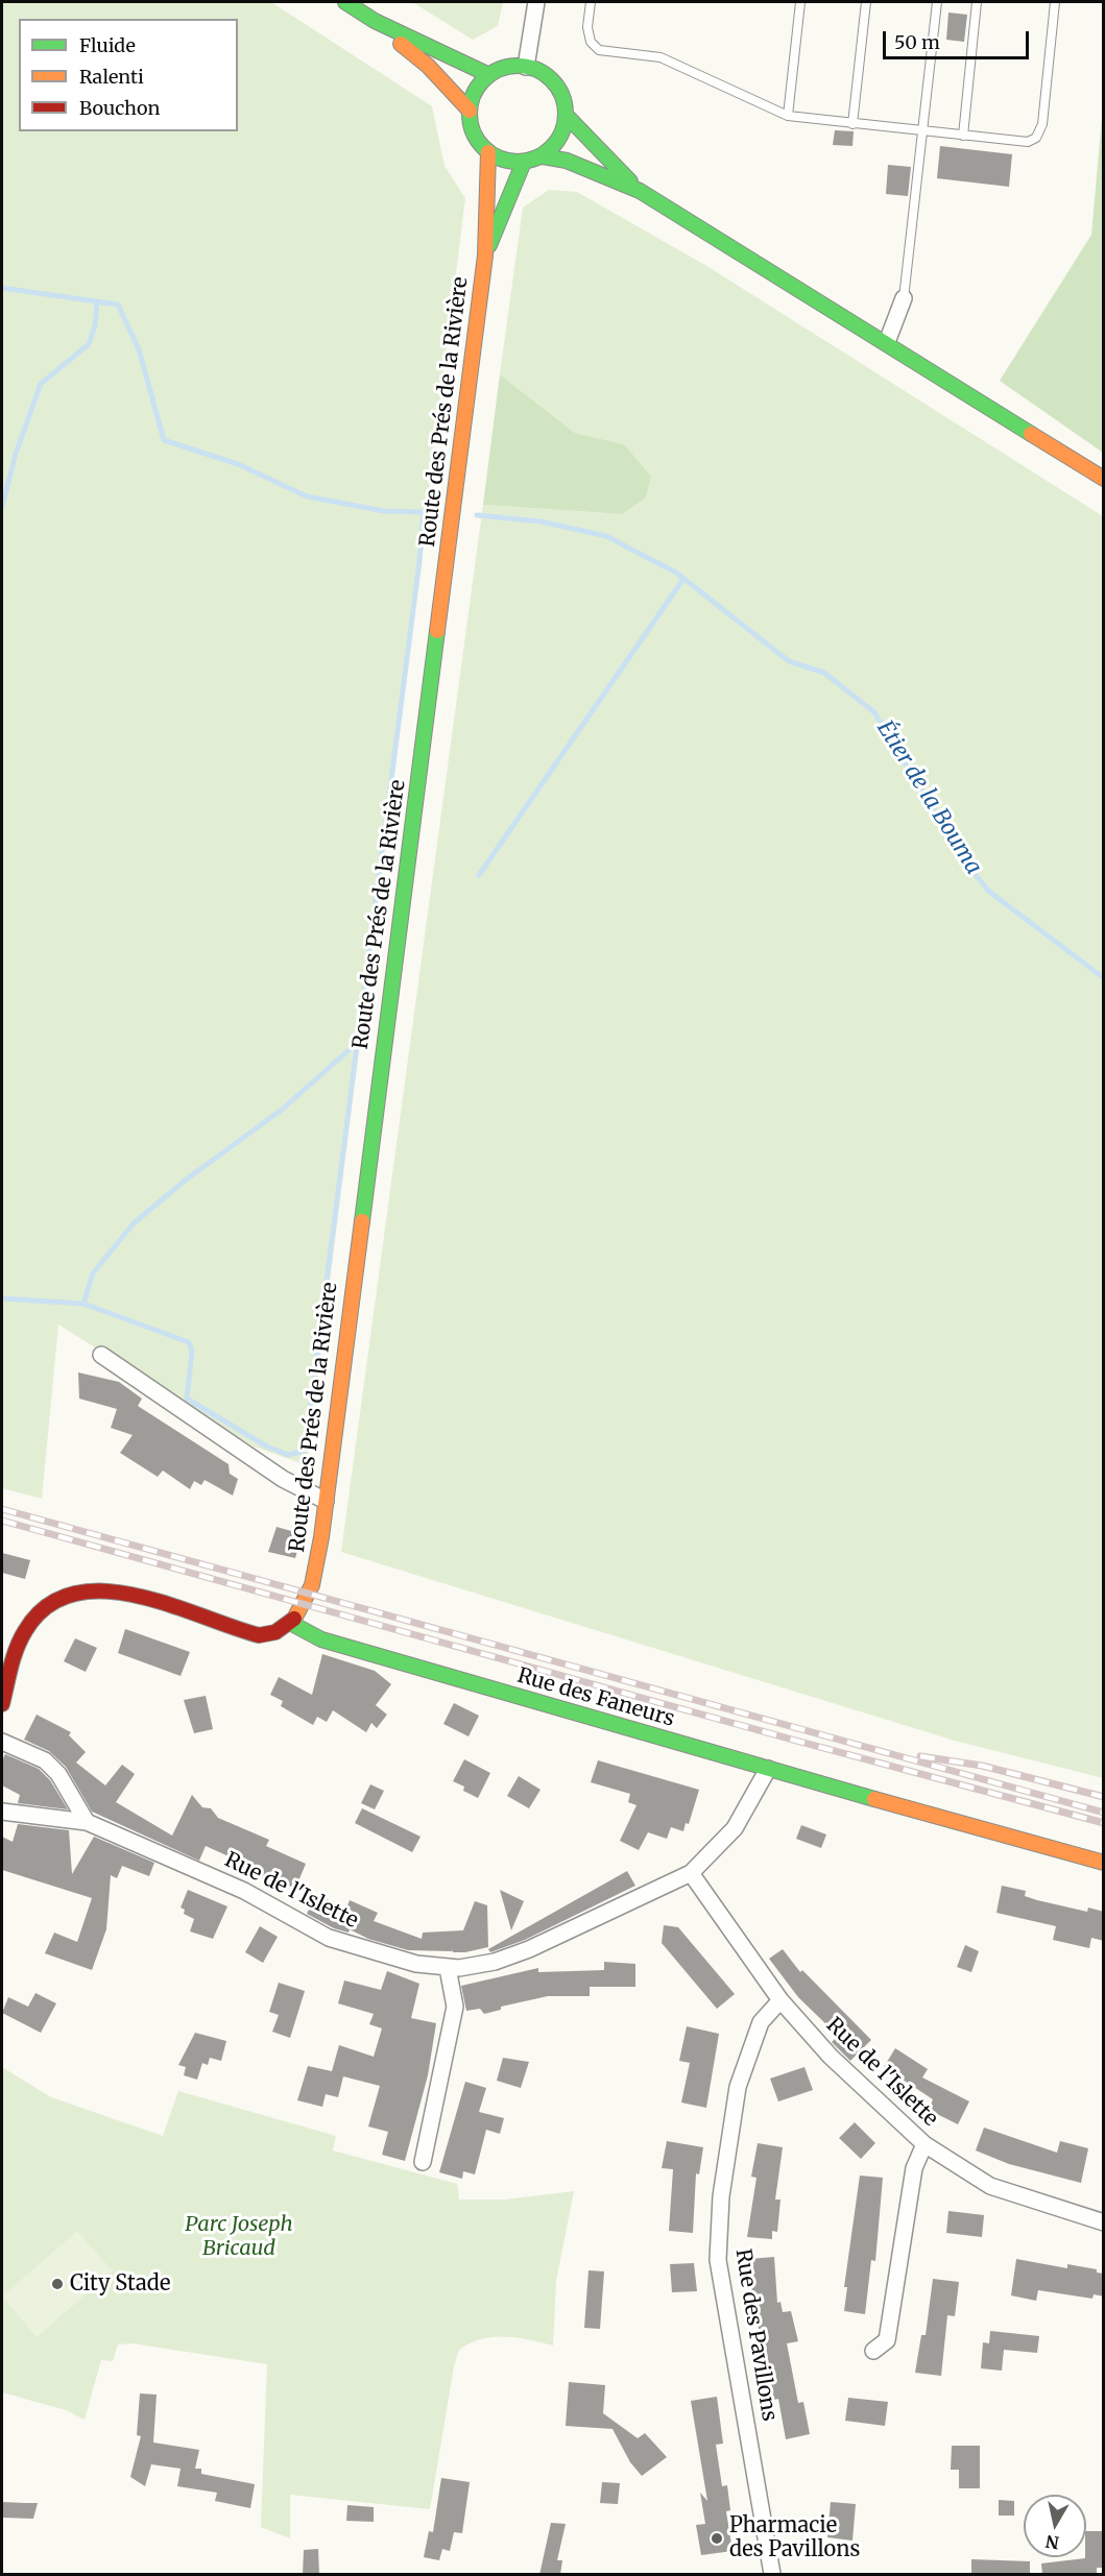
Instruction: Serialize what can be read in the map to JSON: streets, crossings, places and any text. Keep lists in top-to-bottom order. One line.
{"streets":{"street":["Route des Prés de la Rivière","Rue des Faneurs","Rue de l'Islette","Rue des Pavillons"]},"crossings":[["Route des Prés de la Rivière","Rue des Faneurs"],["Rue des Faneurs","Rue de l'Islette"],["Rue de l'Islette","Rue des Pavillons"]],"water":["Étier de la Bouma"],"parks":["Parc Joseph Bricaud"],"places":["City Stade","Pharmacie des Pavillons"],"legend":["Fluide","Ralenti","Bouchon"],"scale_bar":"50 m","north":"bottom"}
